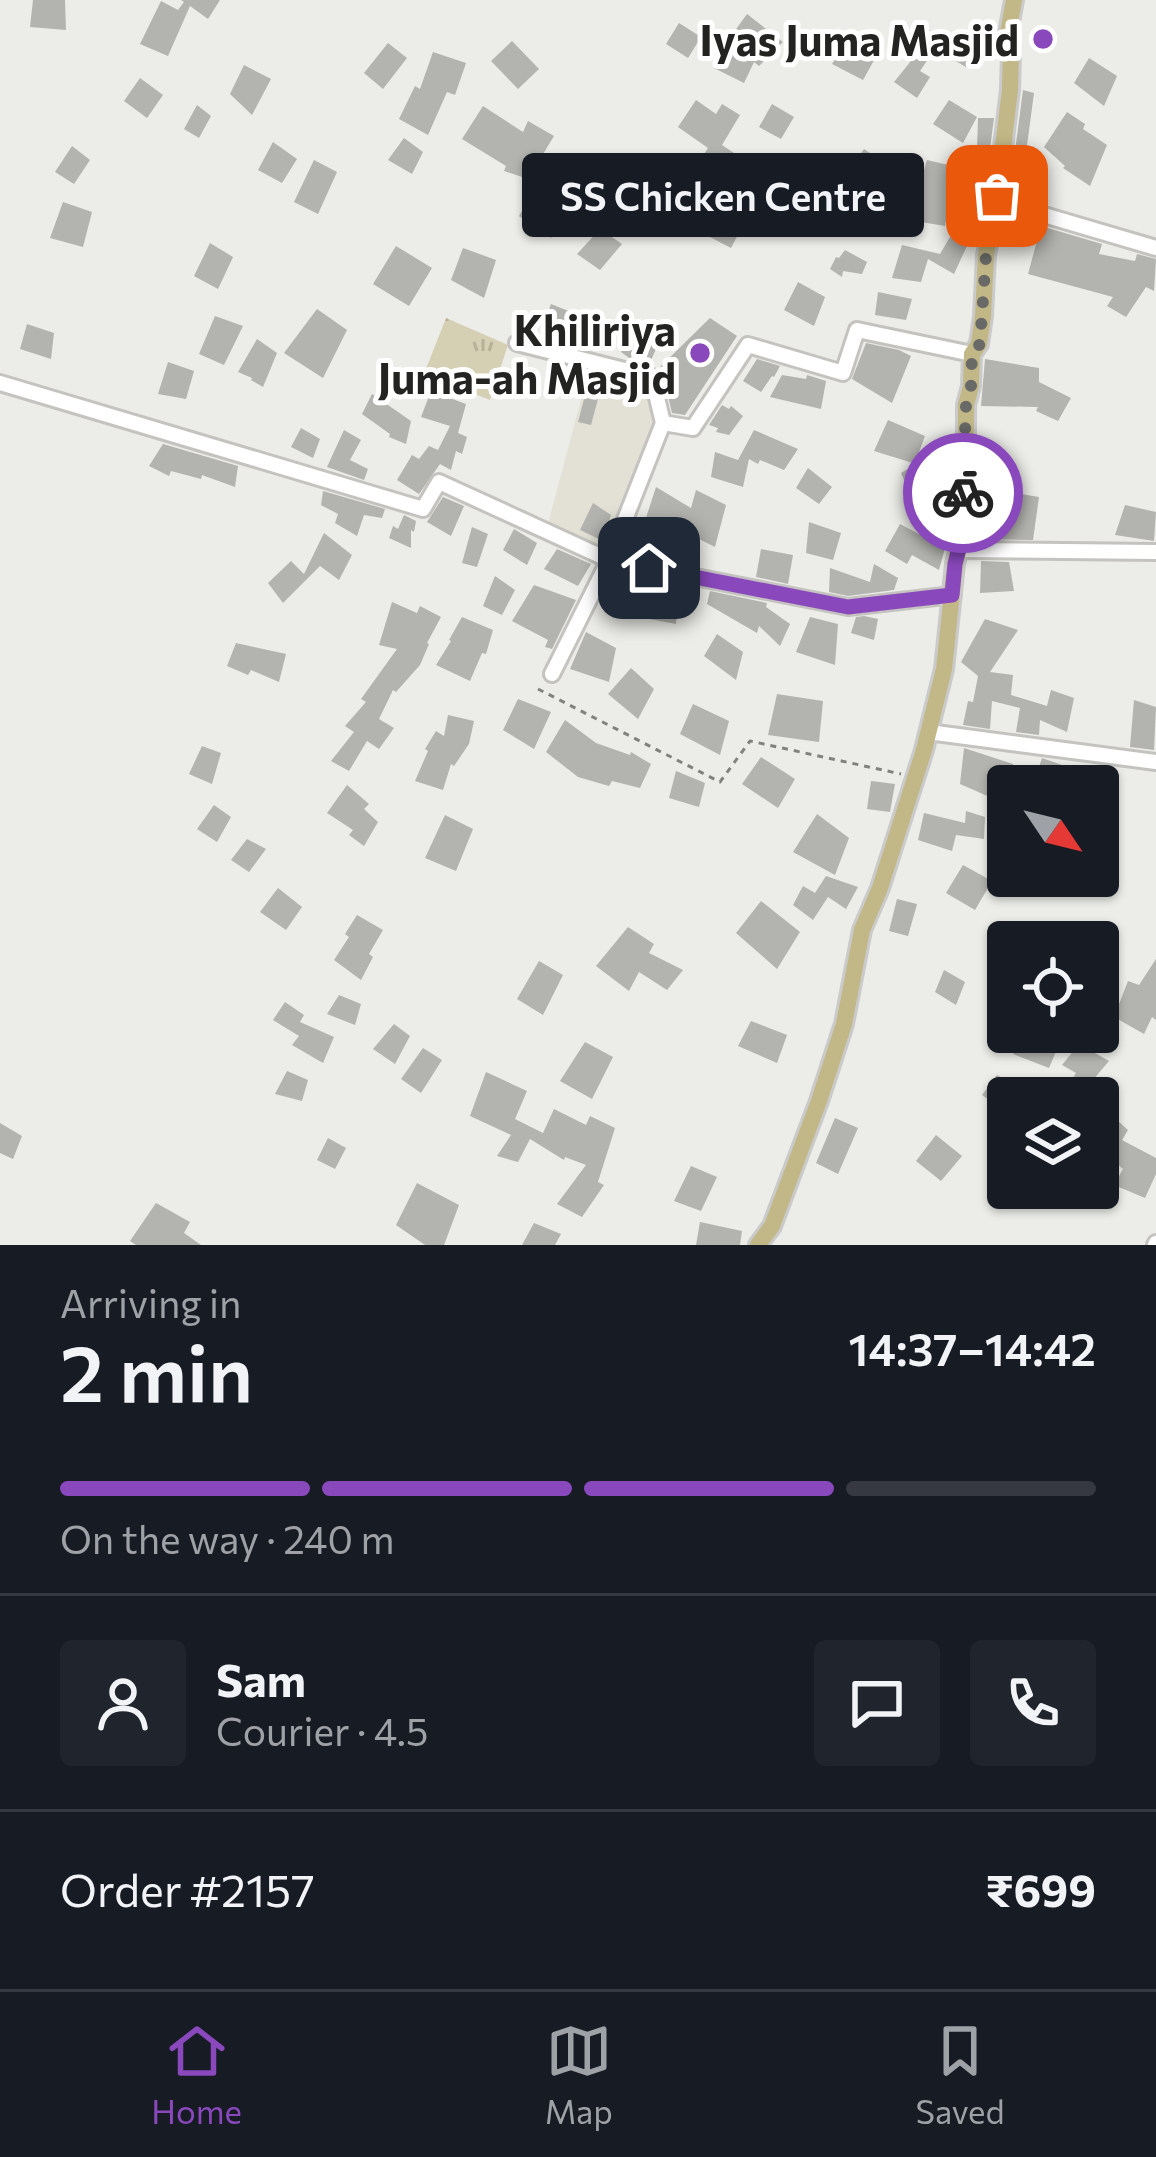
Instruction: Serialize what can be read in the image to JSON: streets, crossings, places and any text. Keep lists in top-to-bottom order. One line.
{"places":["Iyas Juma Masjid","SS Chicken Centre","Khiliriya Juma-ah Masjid"],"north":"bottom right","page":{"bubble":"SS Chicken Centre","heading":["2 min","Arriving in","14:37–14:42"],"panel":["Sam","Courier · 4.5","Order #2157","₹699"],"bar":"On the way · 240 m","tabs":["Home","Map","Saved"]}}
